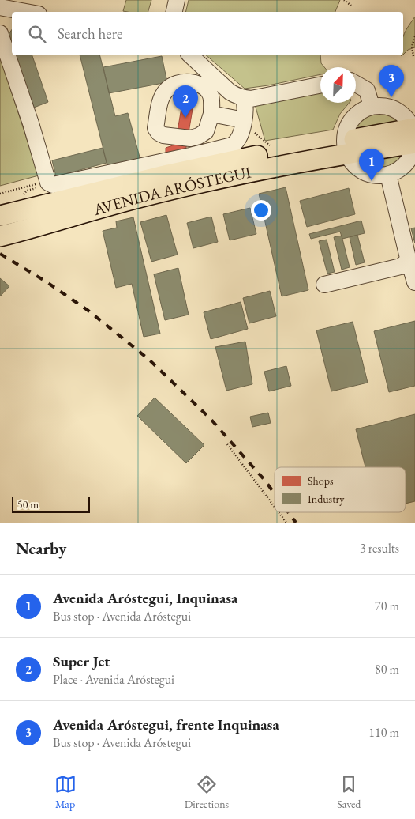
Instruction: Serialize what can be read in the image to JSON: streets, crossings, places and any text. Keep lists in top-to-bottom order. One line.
{"streets":{"main road":["AVENIDA ARÓSTEGUI"]},"legend":["Shops","Industry"],"scale_bar":"50 m","north":"top right","page":{"search":"Search here","pins":["3","2","1"],"scale":"50 m","heading":["Nearby","3 results"],"list":[{"mark":"1","name":"Avenida Aróstegui, Inquinasa","note":"Bus stop · Avenida Aróstegui","value":"70 m"},{"mark":"2","name":"Super Jet","note":"Place · Avenida Aróstegui","value":"80 m"},{"mark":"3","name":"Avenida Aróstegui, frente Inquinasa","note":"Bus stop · Avenida Aróstegui","value":"110 m"}],"nav":["Map","Directions","Saved"]}}
